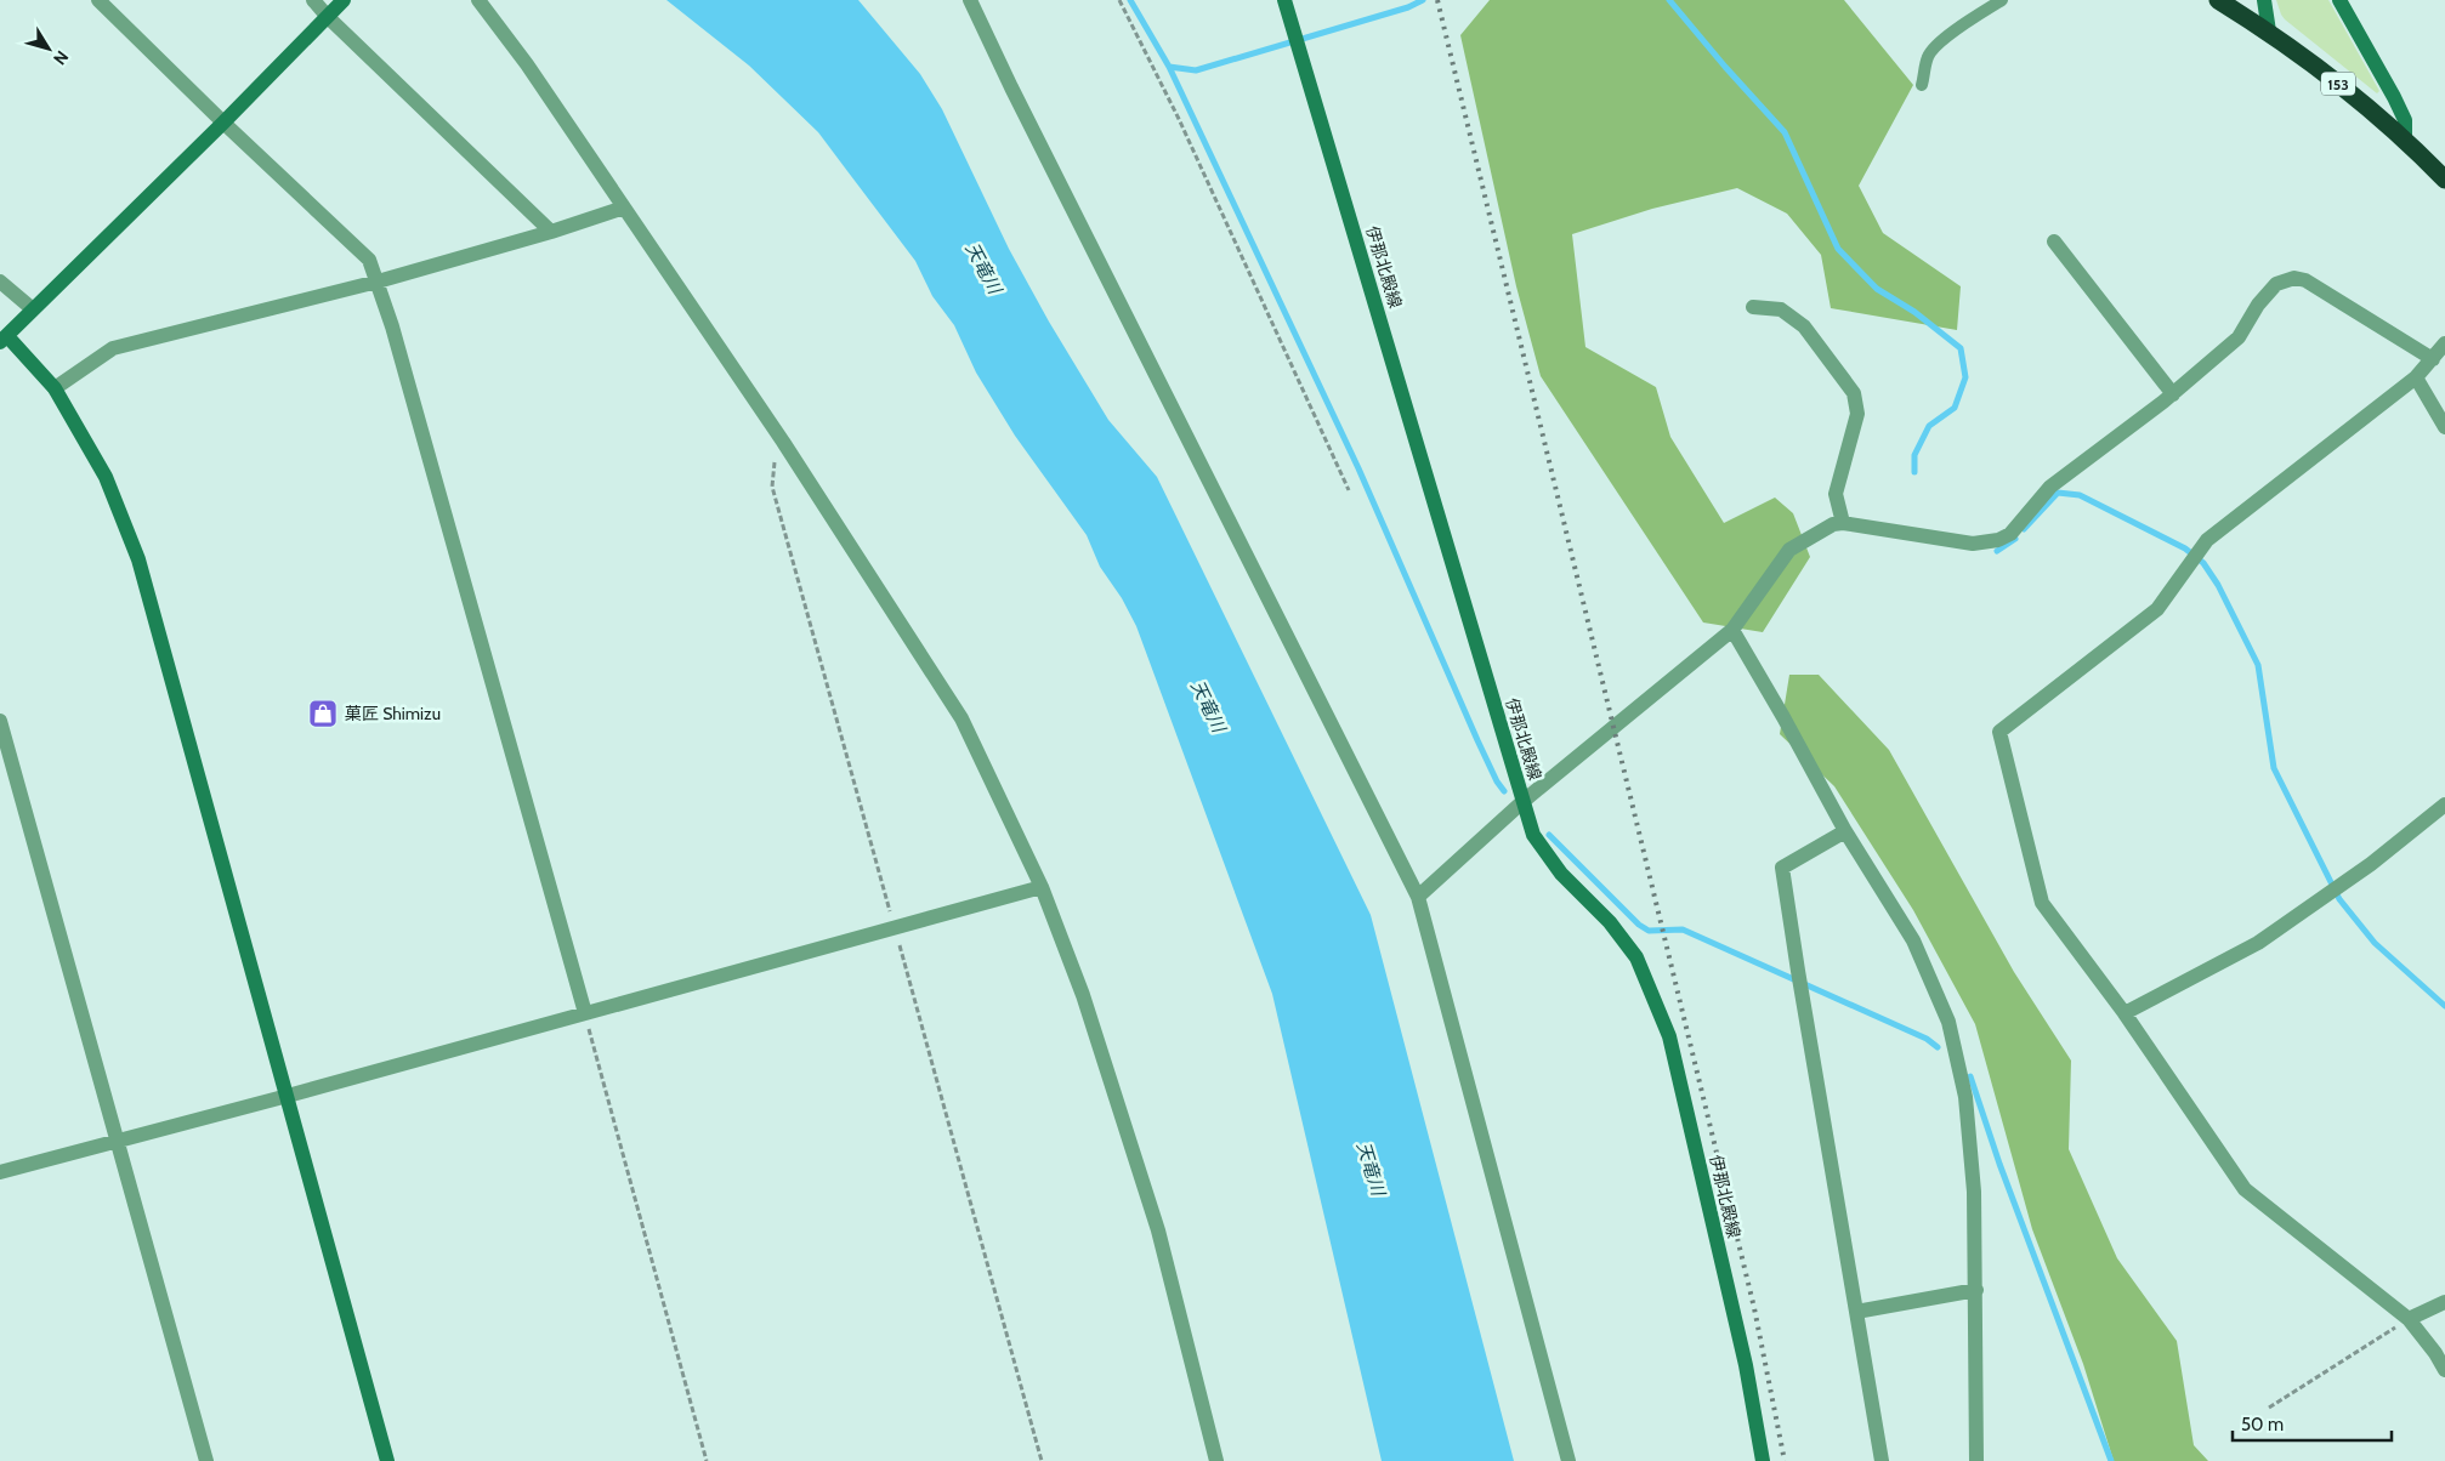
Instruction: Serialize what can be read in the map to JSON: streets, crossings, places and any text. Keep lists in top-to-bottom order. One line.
{"streets":{"highway":["153"],"main road":["伊那北殿線"]},"water":["天竜川"],"places":{"shop":["菓匠 Shimizu"]},"scale_bar":"50 m","north":"bottom right"}
